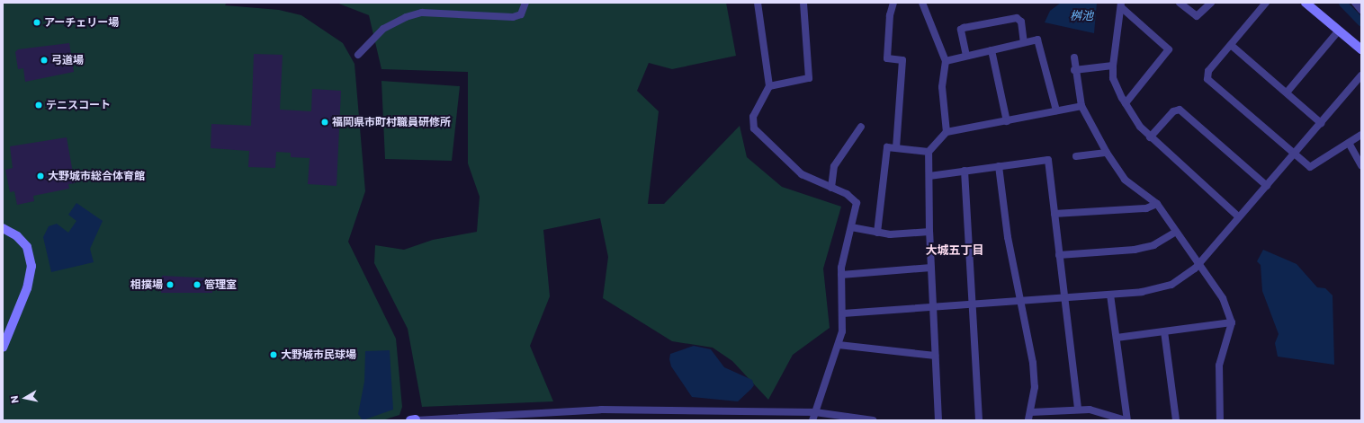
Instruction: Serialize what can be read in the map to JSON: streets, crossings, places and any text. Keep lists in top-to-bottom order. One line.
{"districts":["大城五丁目"],"water":["桝池"],"places":["アーチェリー場","弓道場","テニスコート","福岡県市町村職員研修所","大野城市総合体育館","相撲場","管理室","大野城市民球場"],"north":"left"}
